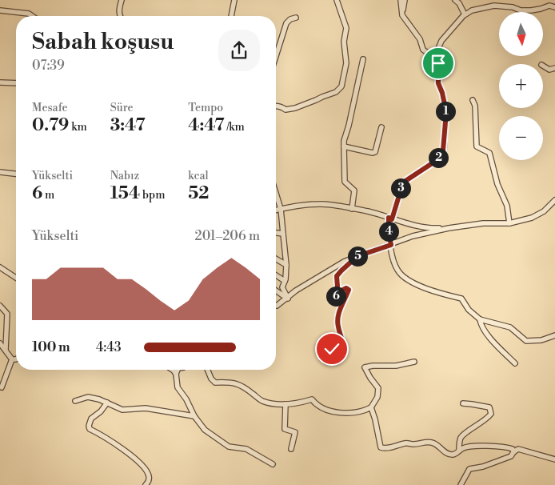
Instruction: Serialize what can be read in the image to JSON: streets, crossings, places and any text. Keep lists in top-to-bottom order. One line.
{"north":"bottom","page":{"map_buttons":["+","−"],"heading":["Sabah koşusu","07:39"],"stats":[["Mesafe","0.79 km"],["Süre","3:47"],["Tempo","4:47 /km"],["Yükselti","6 m"],["Nabız","154 bpm"],["kcal","52"]],"pins":["1","2","3","4","5","6"],"chart":["Yükselti","201–206 m"],"list":[{"name":"100 m","note":"4:43"}]}}
